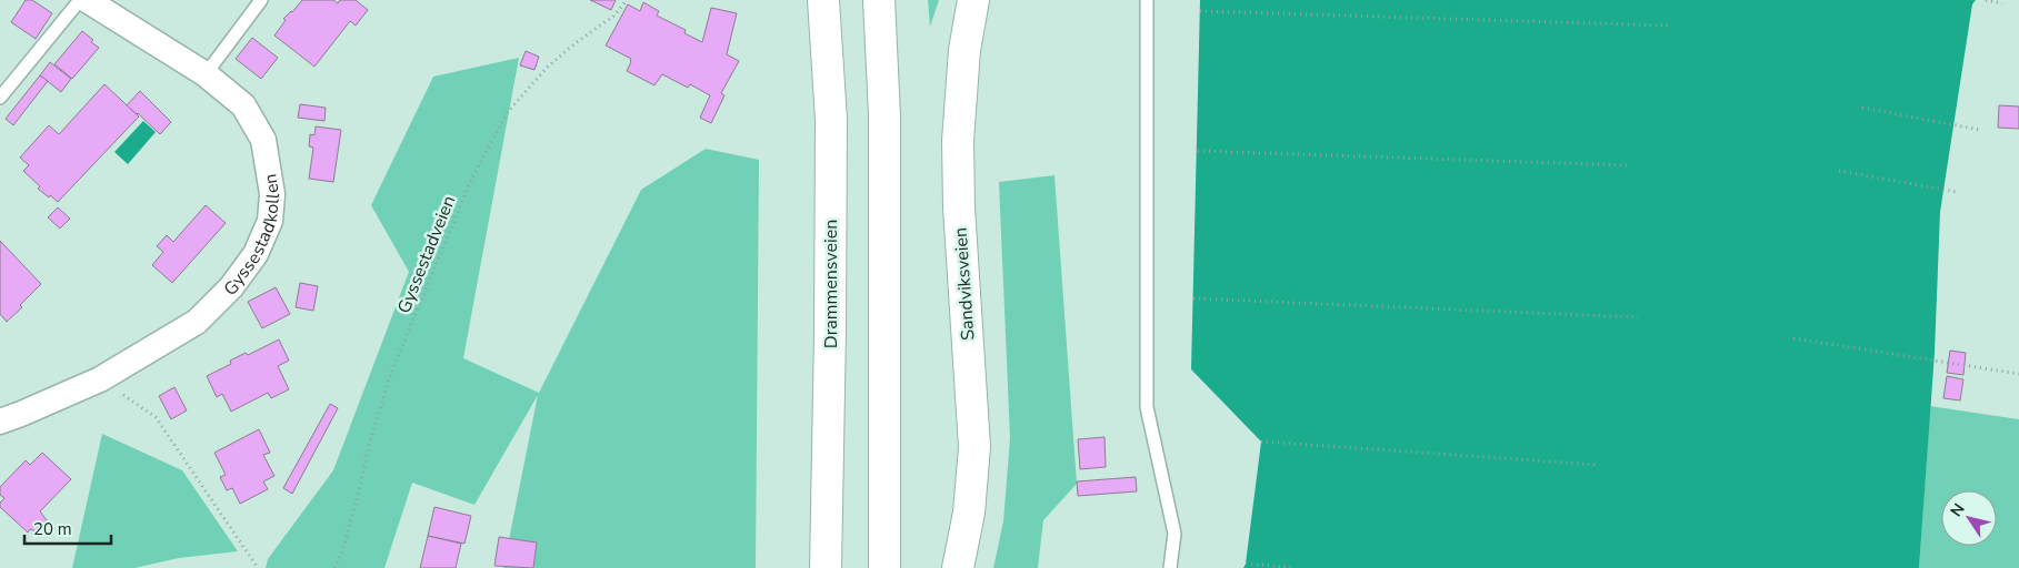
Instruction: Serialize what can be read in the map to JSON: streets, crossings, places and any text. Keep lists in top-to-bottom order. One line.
{"streets":{"main road":["Drammensveien","Sandviksveien"],"street":["Gyssestadkollen"],"path":["Gyssestadveien"]},"scale_bar":"20 m","north":"top left"}
